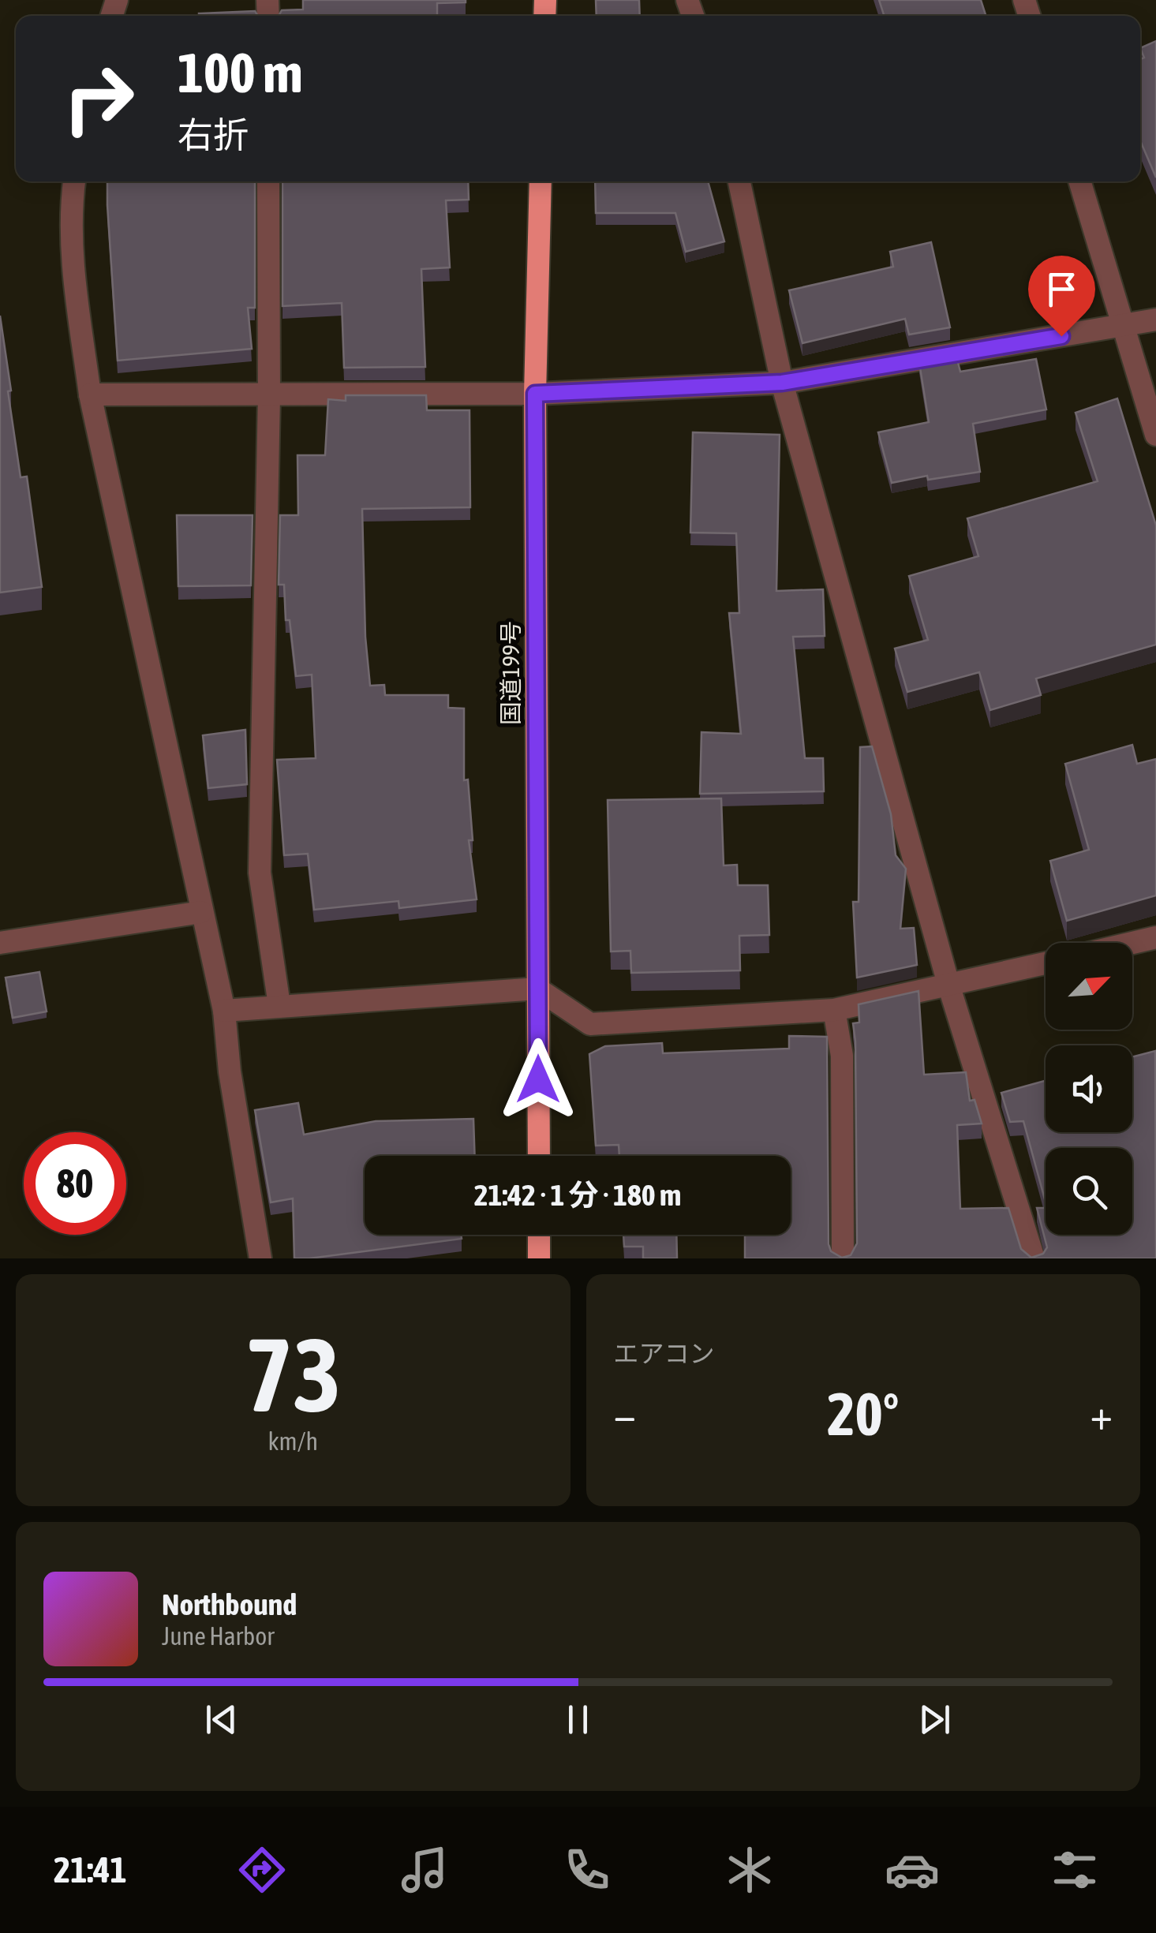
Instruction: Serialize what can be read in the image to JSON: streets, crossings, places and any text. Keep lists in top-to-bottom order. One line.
{"streets":{"highway":["国道199号"]},"north":"top right","page":{"turn":["100 m","右折"],"limit":"80","trip":"21:42 · 1 分 · 180 m","tile":[["73","km/h"],"エアコン"],"heat":["−","20°","+"],"song":["Northbound","June Harbor"],"tabs":"21:41"}}
